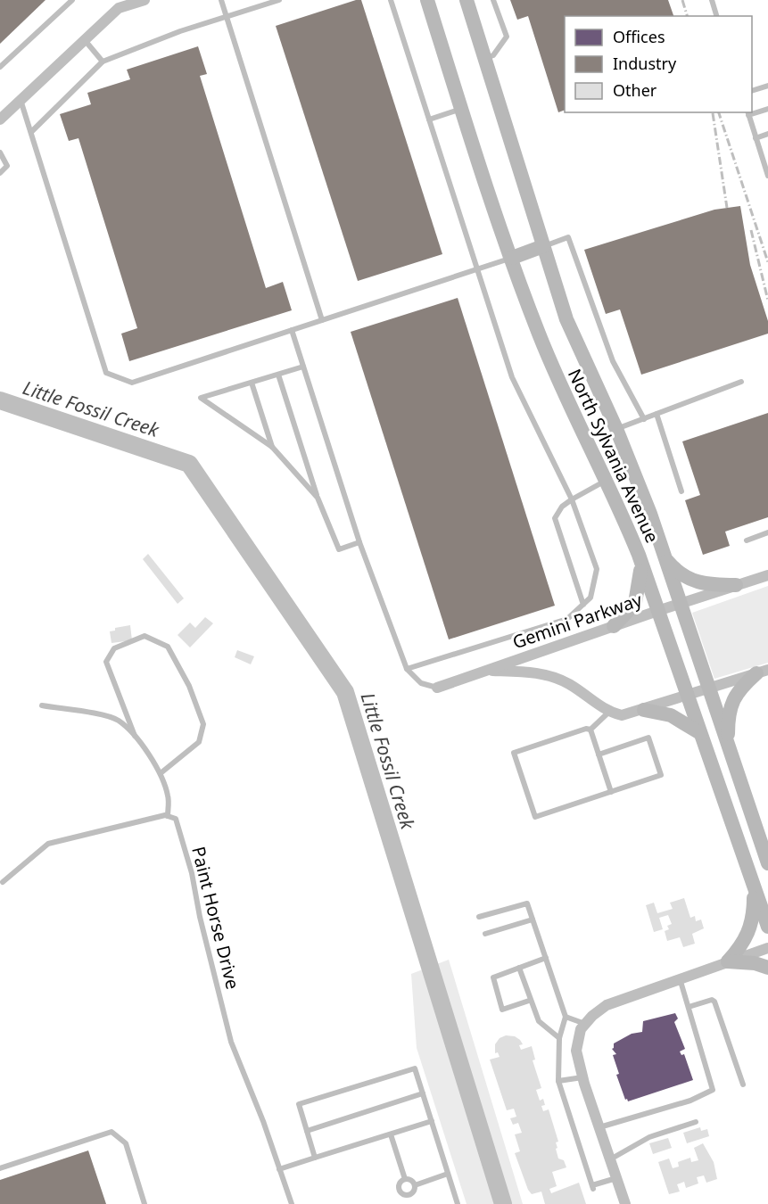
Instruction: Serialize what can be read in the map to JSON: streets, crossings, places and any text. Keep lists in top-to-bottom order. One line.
{"streets":{"main road":["North Sylvania Avenue"],"street":["Gemini Parkway"],"lane":["Paint Horse Drive"]},"crossings":[["North Sylvania Avenue","Gemini Parkway"]],"water":["Little Fossil Creek"],"legend":["Offices","Industry","Other"]}
